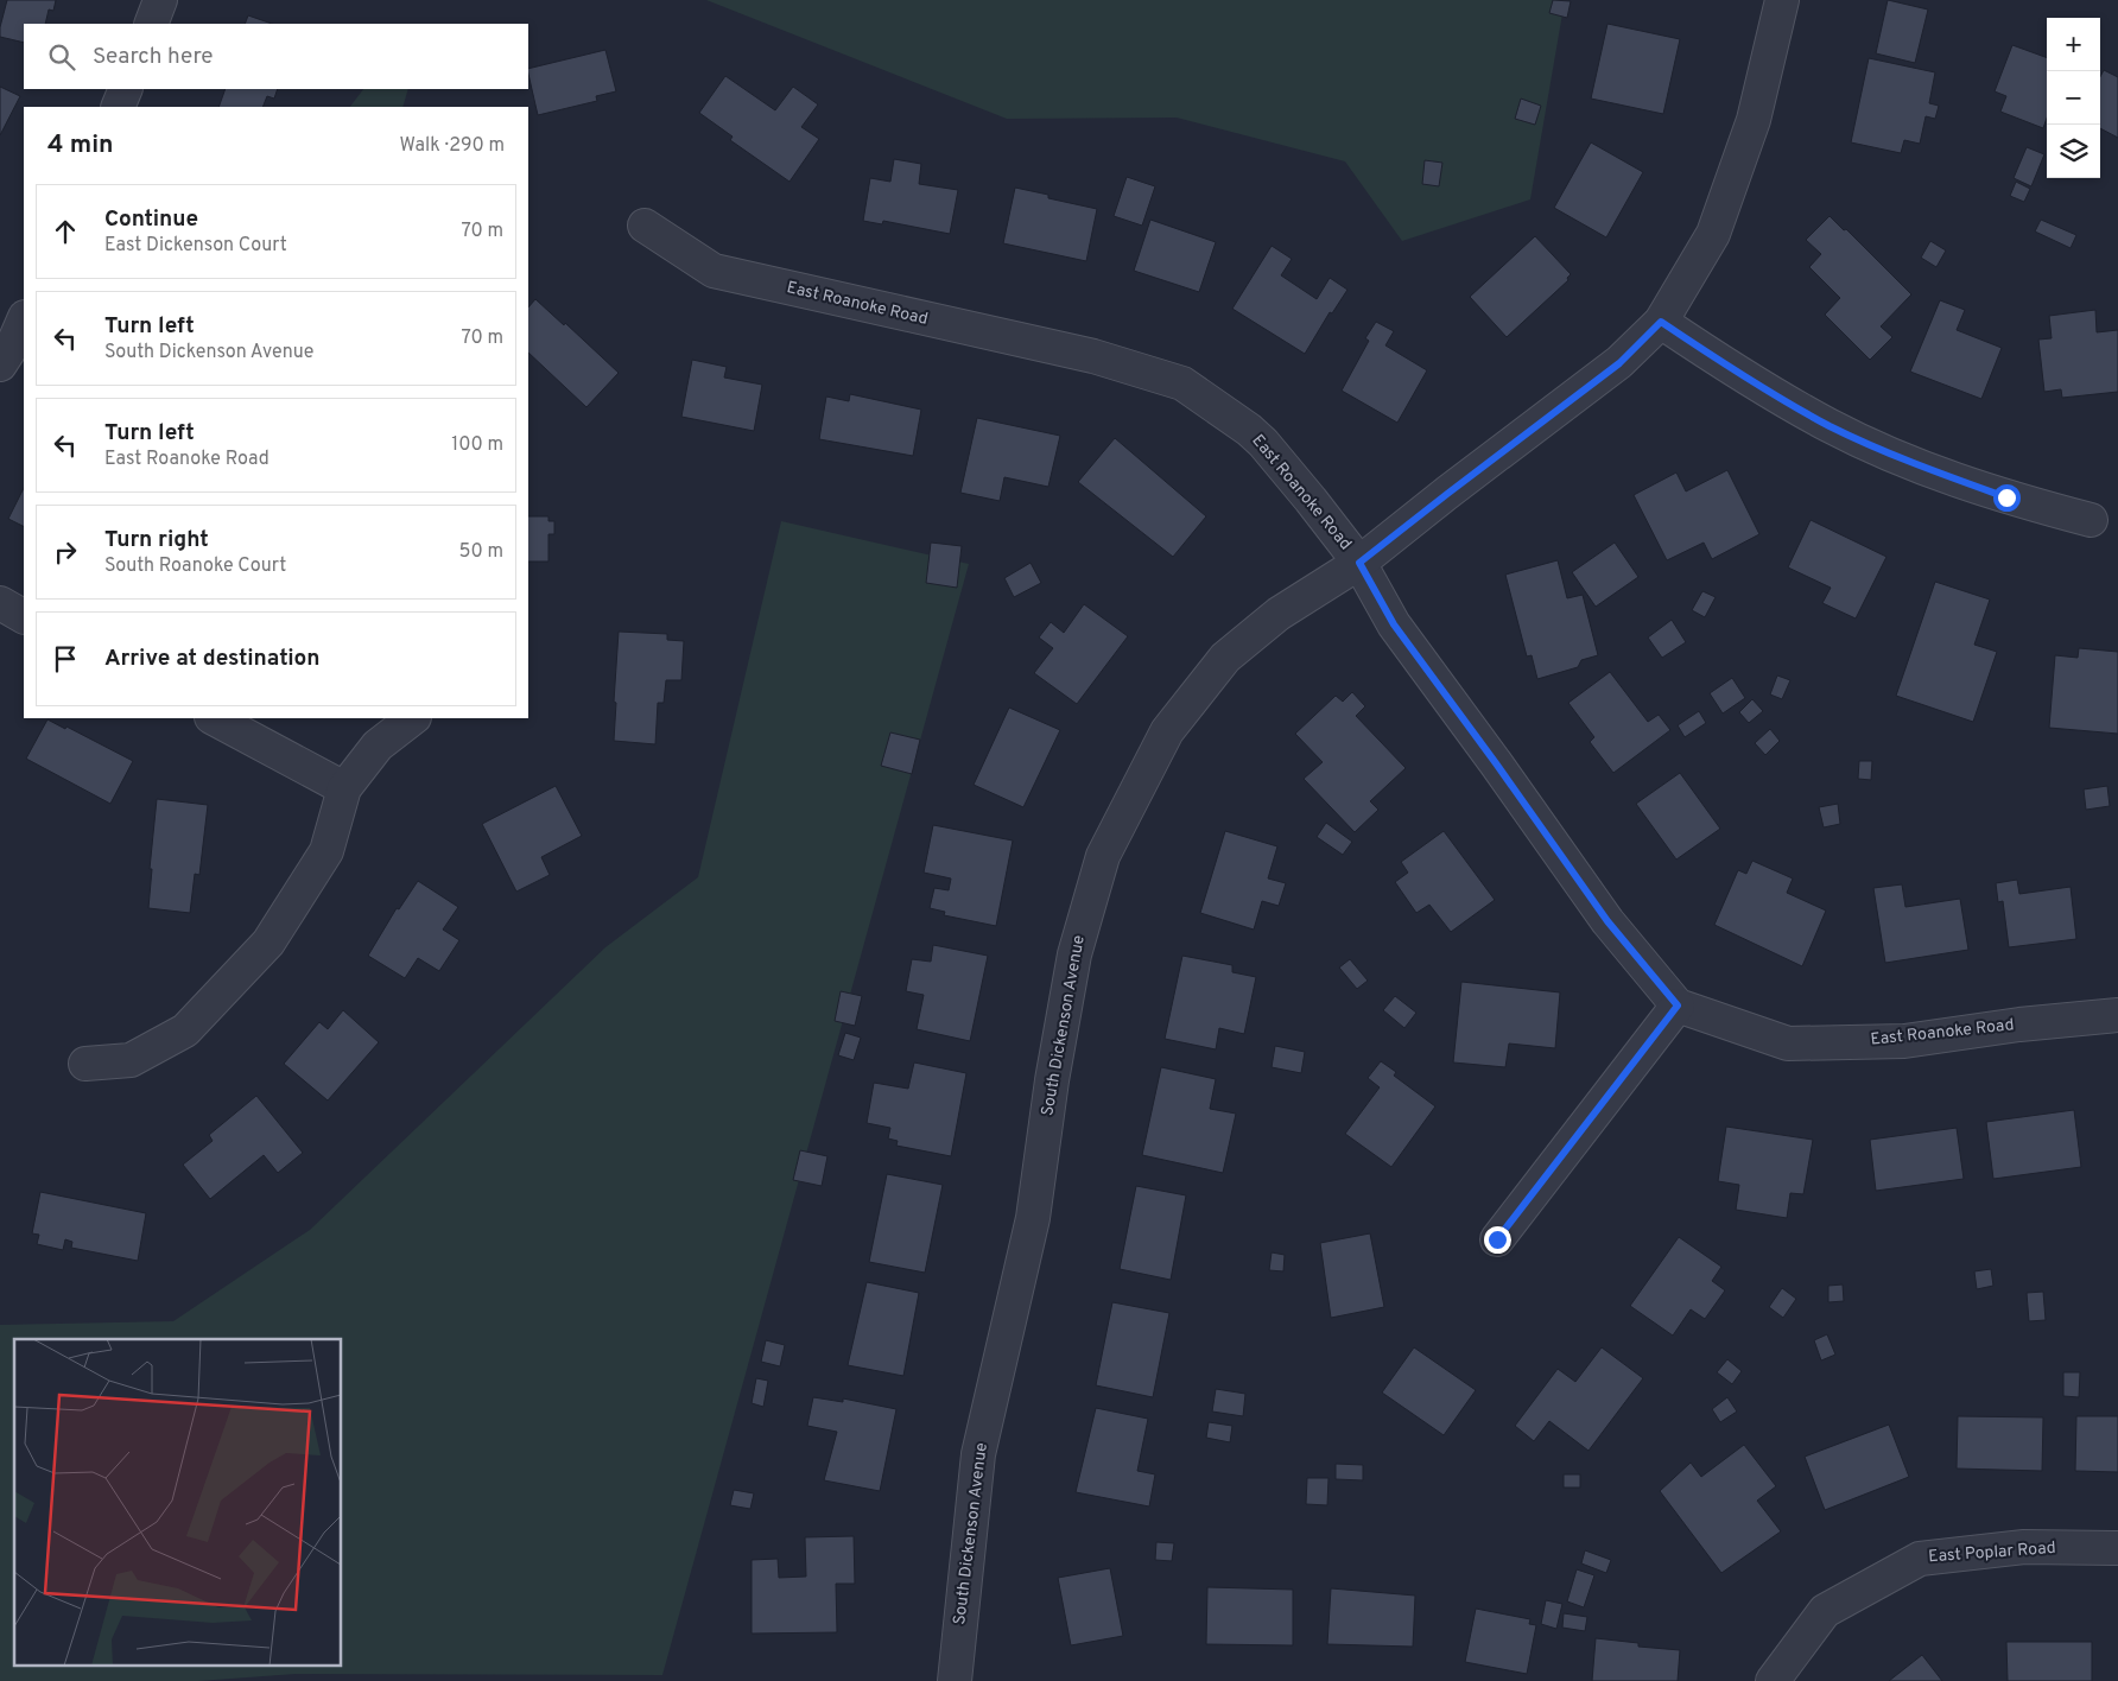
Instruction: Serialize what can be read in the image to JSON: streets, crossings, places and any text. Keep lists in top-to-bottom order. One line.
{"streets":{"street":["East Roanoke Road","South Dickenson Avenue","East Poplar Road"]},"crossings":[["East Roanoke Road","South Dickenson Avenue"]],"page":{"map_buttons":["+","−"],"search":"Search here","heading":["4 min","Walk · 290 m"],"list":[["Continue","East Dickenson Court","70 m"],["Turn left","South Dickenson Avenue","70 m"],["Turn left","East Roanoke Road","100 m"],["Turn right","South Roanoke Court","50 m"],"Arrive at destination"]}}
